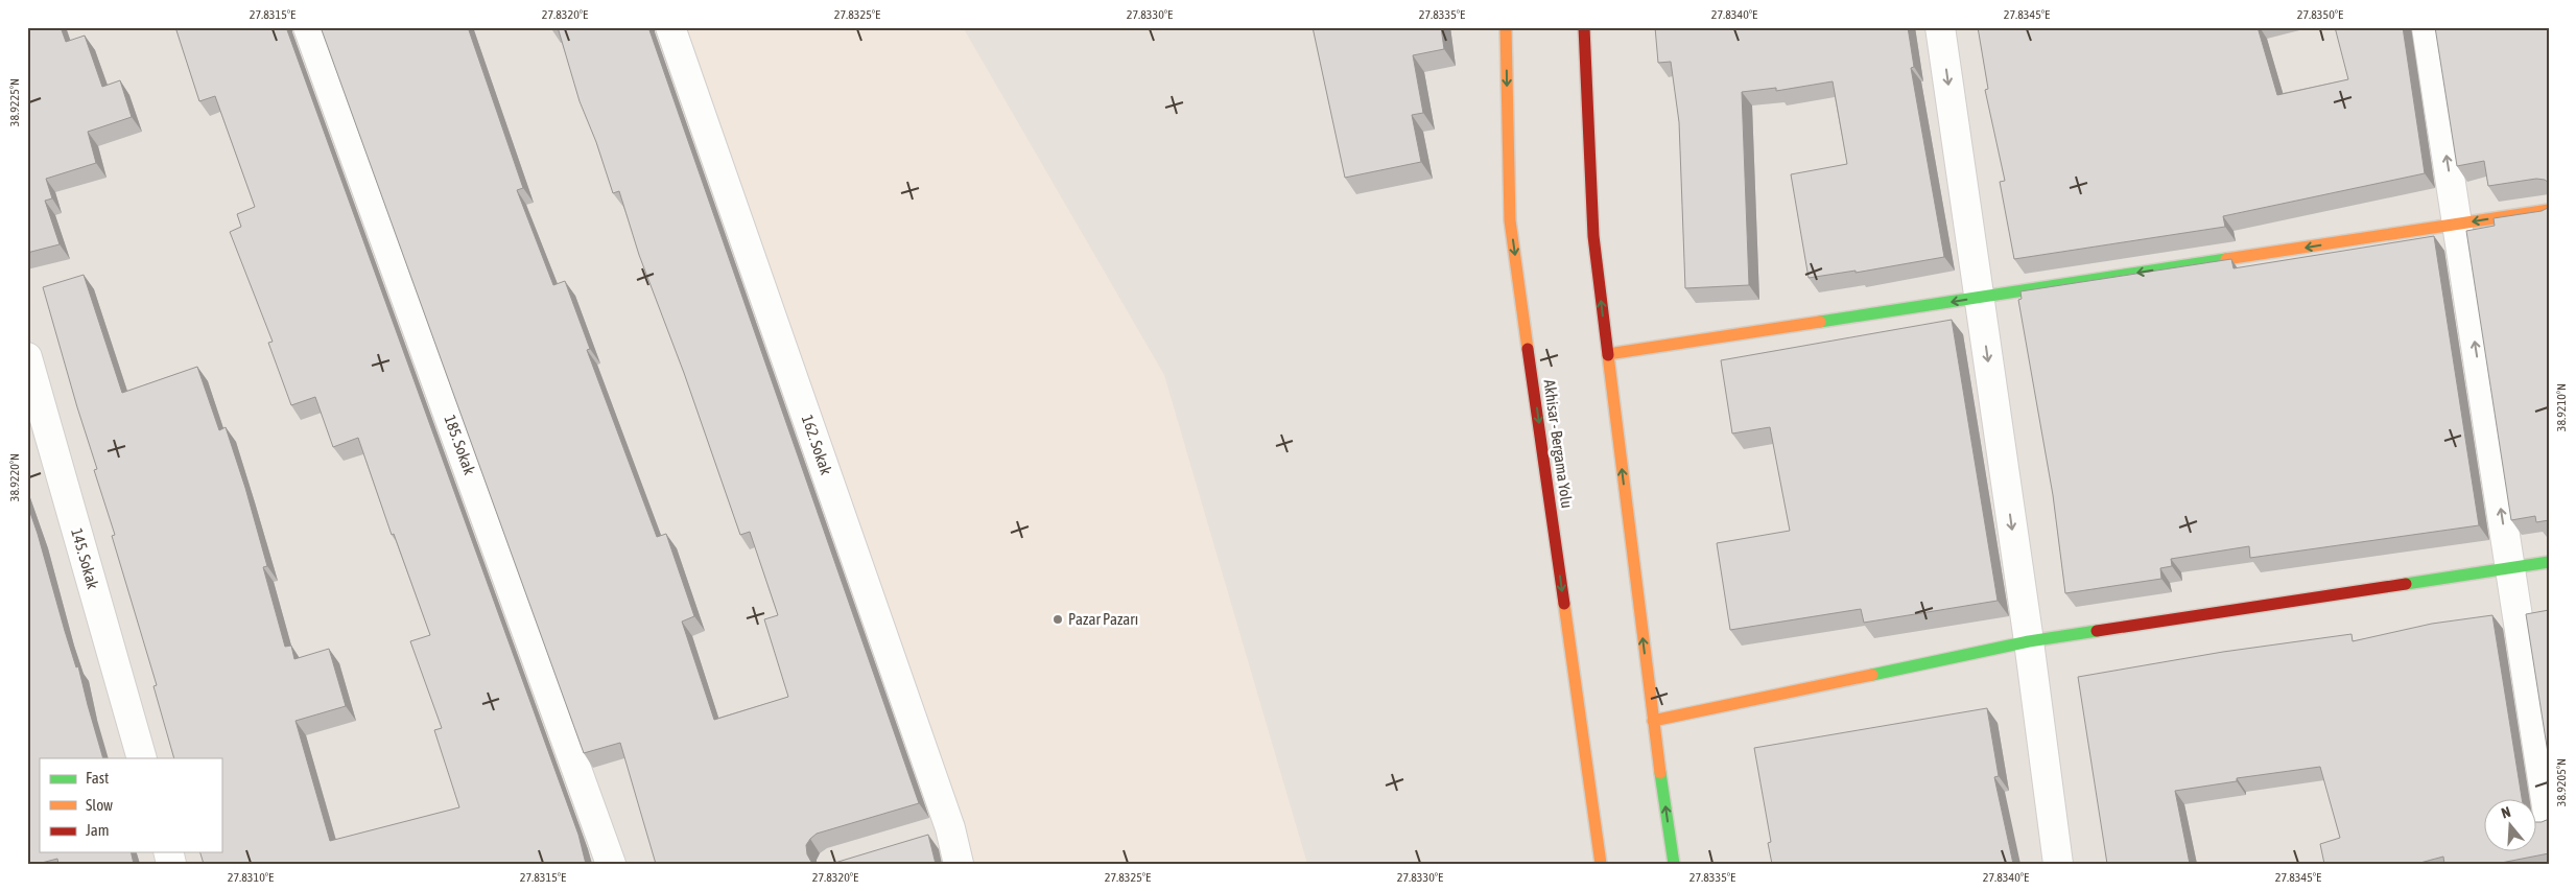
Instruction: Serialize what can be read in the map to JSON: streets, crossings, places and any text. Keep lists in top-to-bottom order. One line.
{"streets":{"street":["Akhisar - Bergama Yolu","185. Sokak","162. Sokak","145. Sokak"]},"places":["Pazar Pazarı"],"legend":["Fast","Slow","Jam"],"north":"top","coordinates":["27.8315°E","27.8320°E","27.8325°E","27.8330°E","27.8335°E","27.8340°E","27.8345°E","27.8350°E","38.9225°N","38.9210°N","38.9220°N","38.9205°N","27.8310°E"]}
